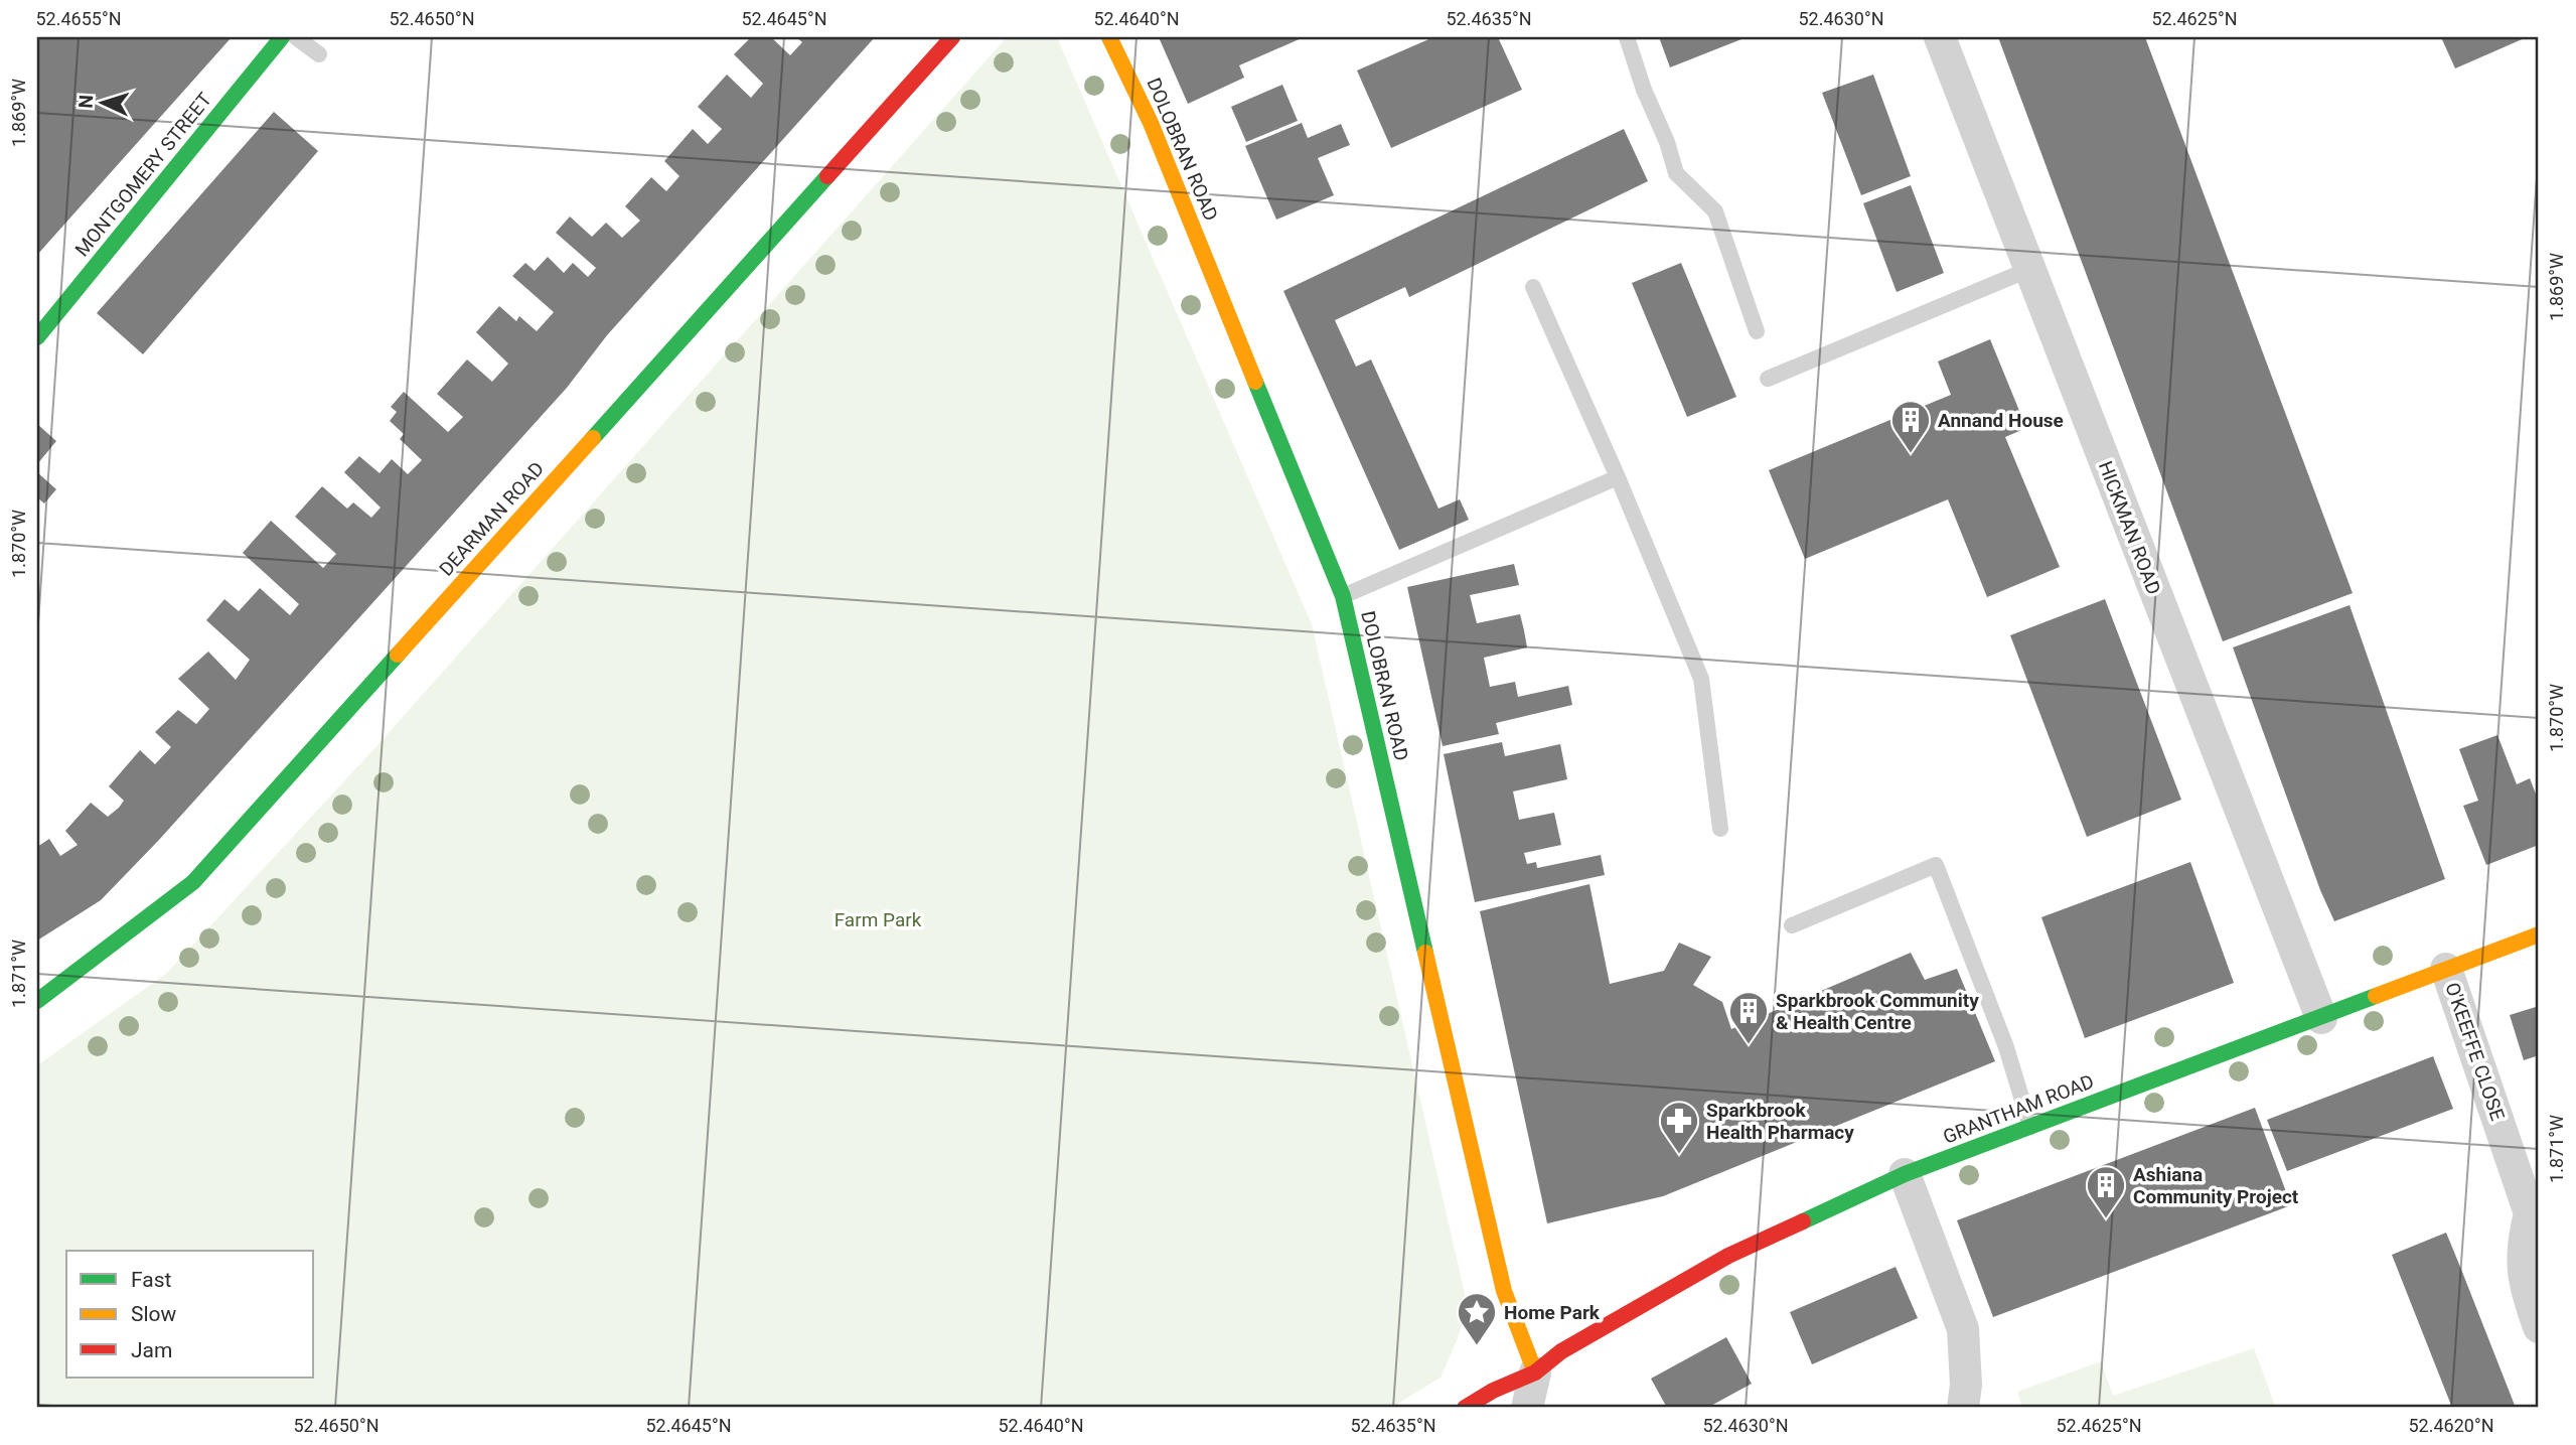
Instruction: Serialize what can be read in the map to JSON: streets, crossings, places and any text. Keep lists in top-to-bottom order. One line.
{"streets":{"street":["DOLOBRAN ROAD","MONTGOMERY STREET","DEARMAN ROAD","HICKMAN ROAD","O'KEEFFE CLOSE","GRANTHAM ROAD"]},"crossings":[["DOLOBRAN ROAD","GRANTHAM ROAD"],["HICKMAN ROAD","GRANTHAM ROAD"],["O'KEEFFE CLOSE","GRANTHAM ROAD"]],"parks":["Farm Park"],"places":{"building":["Annand House","Sparkbrook Community & Health Centre","Ashiana Community Project"],"pharmacy":["Sparkbrook Health Pharmacy"],"place":["Home Park"]},"legend":["Fast","Slow","Jam"],"north":"left","coordinates":["52.4655°N","52.4650°N","52.4645°N","52.4640°N","52.4635°N","52.4630°N","52.4625°N","1.869°W","1.870°W","1.871°W","52.4620°N"]}
